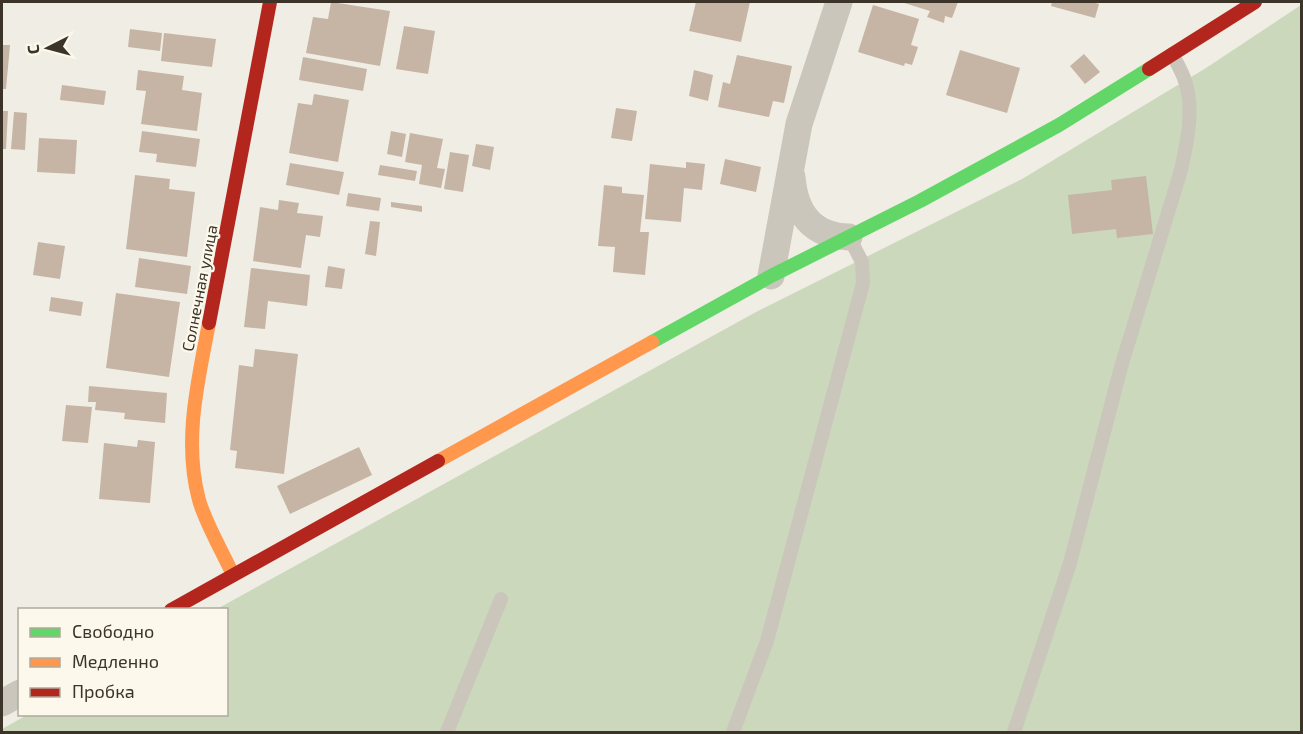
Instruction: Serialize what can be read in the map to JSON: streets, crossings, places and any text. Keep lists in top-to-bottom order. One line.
{"streets":{"street":["Солнечная улица"]},"legend":["Свободно","Медленно","Пробка"],"north":"left"}
